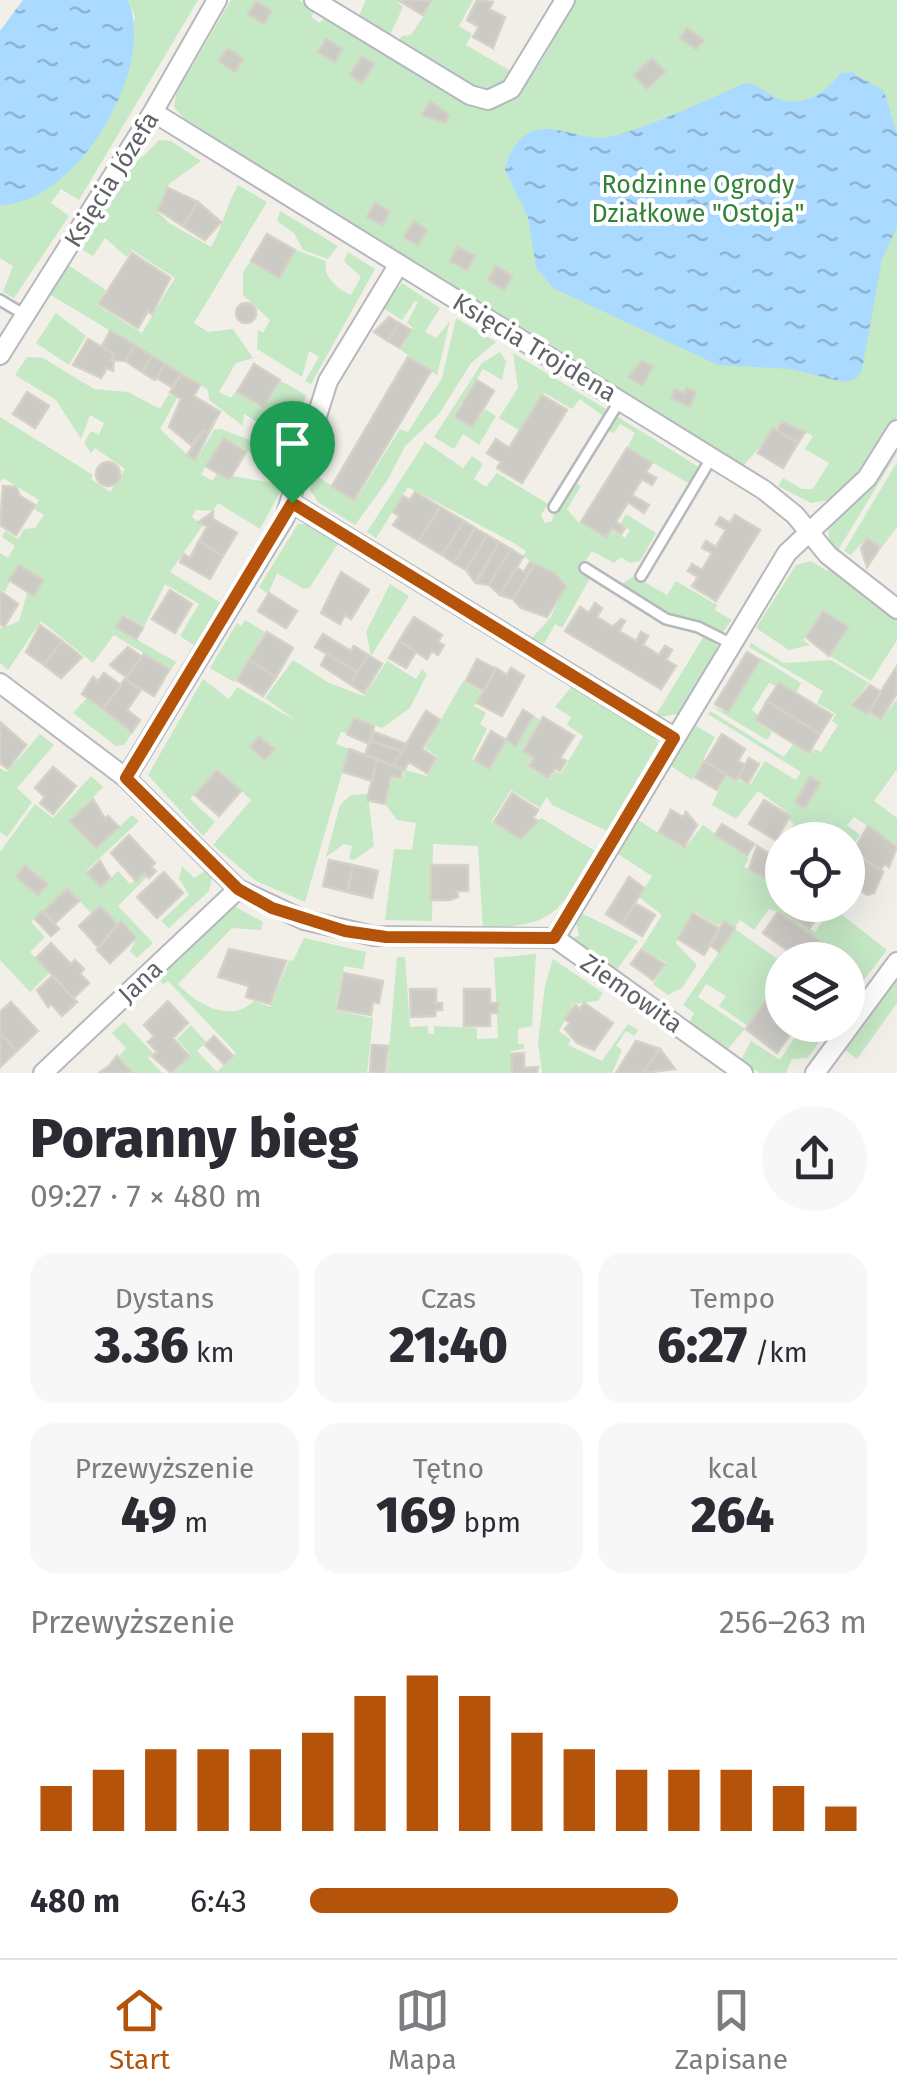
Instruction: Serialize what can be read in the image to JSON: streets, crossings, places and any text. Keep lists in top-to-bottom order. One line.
{"streets":{"street":["Księcia Józefa","Księcia Trojdena","Jana","Ziemowita"]},"crossings":[["Księcia Józefa","Księcia Trojdena"],["Jana","Ziemowita"]],"parks":["Rodzinne Ogrody Działkowe \"Ostoja\""],"page":{"heading":["Poranny bieg","09:27 · 7 × 480 m"],"stats":[["Dystans","3.36 km"],["Czas","21:40"],["Tempo","6:27 /km"],["Przewyższenie","49 m"],["Tętno","169 bpm"],["kcal","264"]],"chart":["Przewyższenie","256–263 m"],"list":[{"name":"480 m","note":"6:43"}],"tabs":["Start","Mapa","Zapisane"]}}
